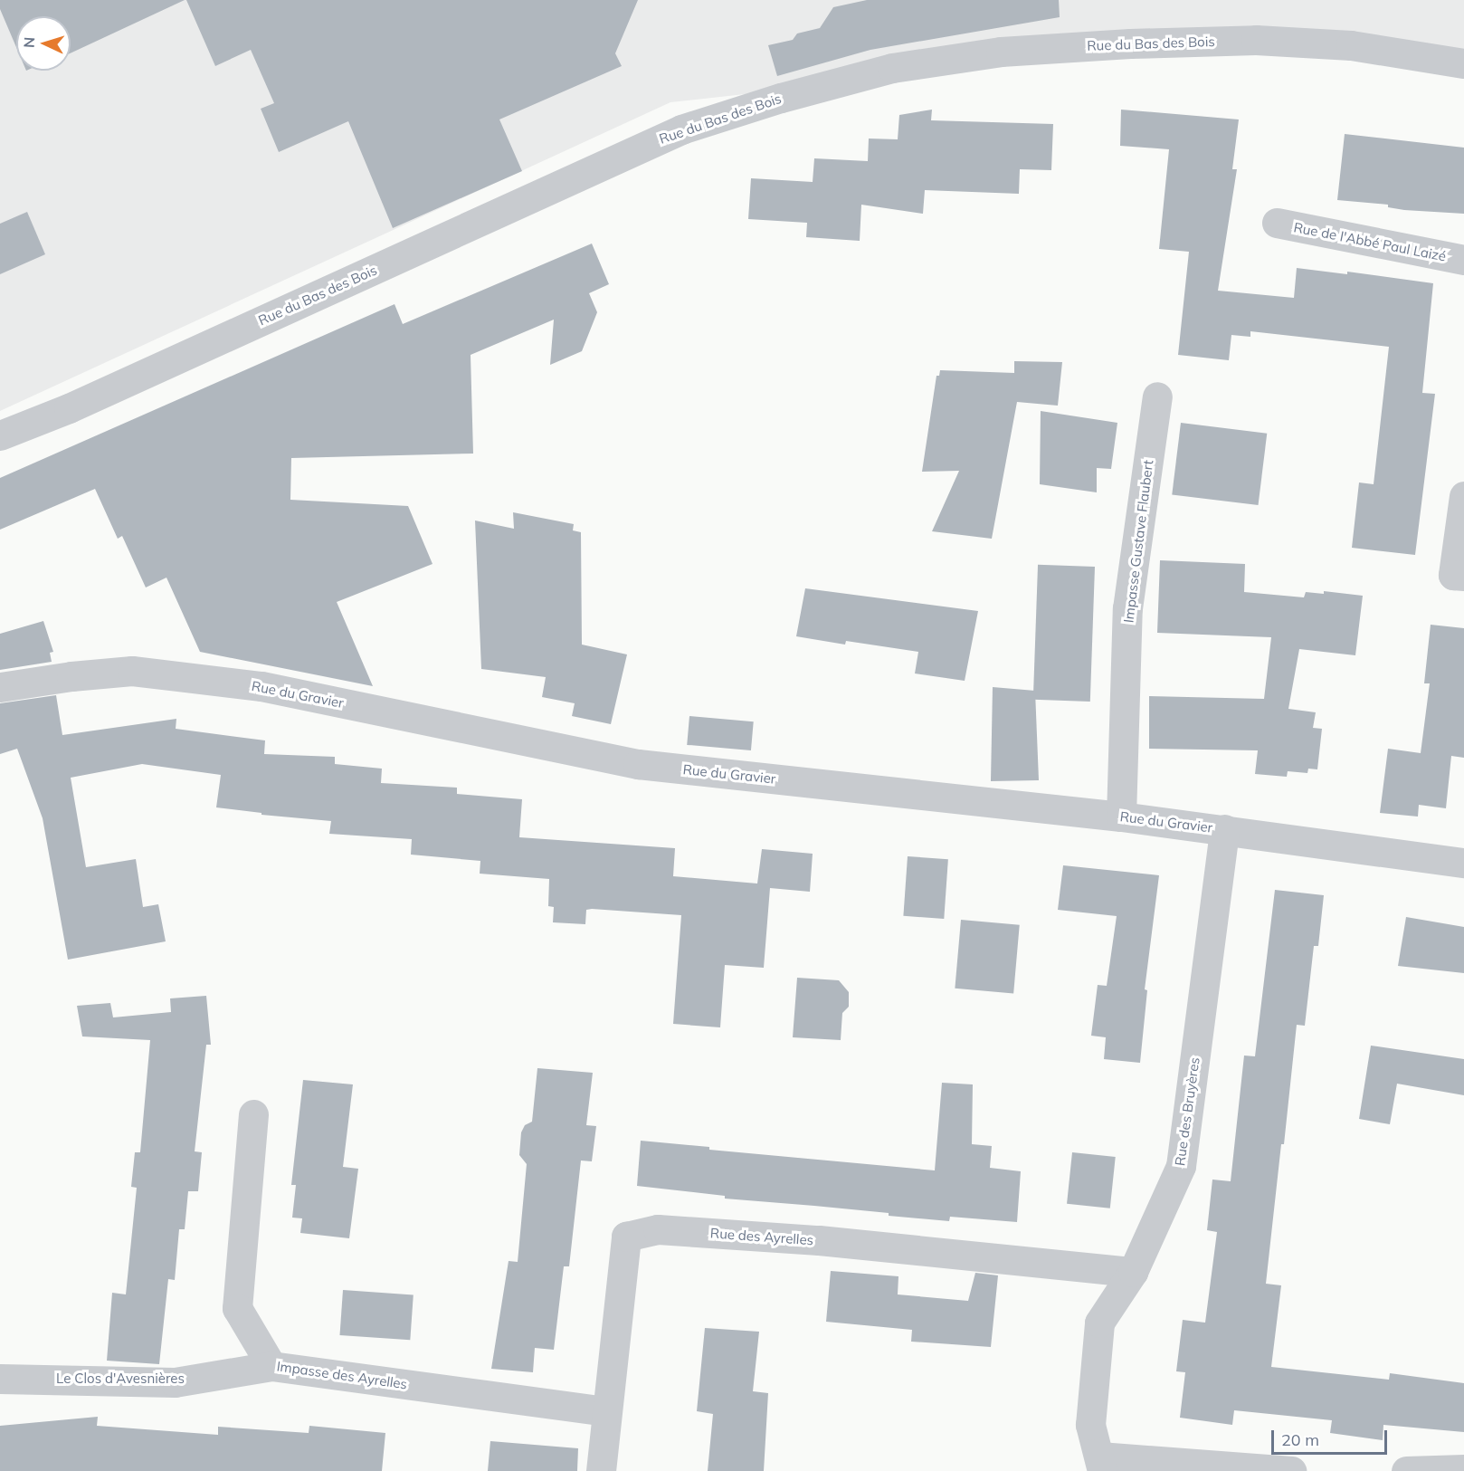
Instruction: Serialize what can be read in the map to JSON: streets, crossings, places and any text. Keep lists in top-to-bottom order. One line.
{"streets":{"street":["Rue du Bas des Bois","Rue de l'Abbé Paul Laizé","Impasse Gustave Flaubert","Rue du Gravier","Rue des Bruyères","Rue des Ayrelles","Impasse des Ayrelles","Le Clos d'Avesnières"]},"crossings":[["Impasse Gustave Flaubert","Rue du Gravier"],["Rue du Gravier","Rue des Bruyères"],["Rue des Bruyères","Rue des Ayrelles"],["Rue des Ayrelles","Impasse des Ayrelles"],["Impasse des Ayrelles","Le Clos d'Avesnières"]],"scale_bar":"20 m","north":"left"}
